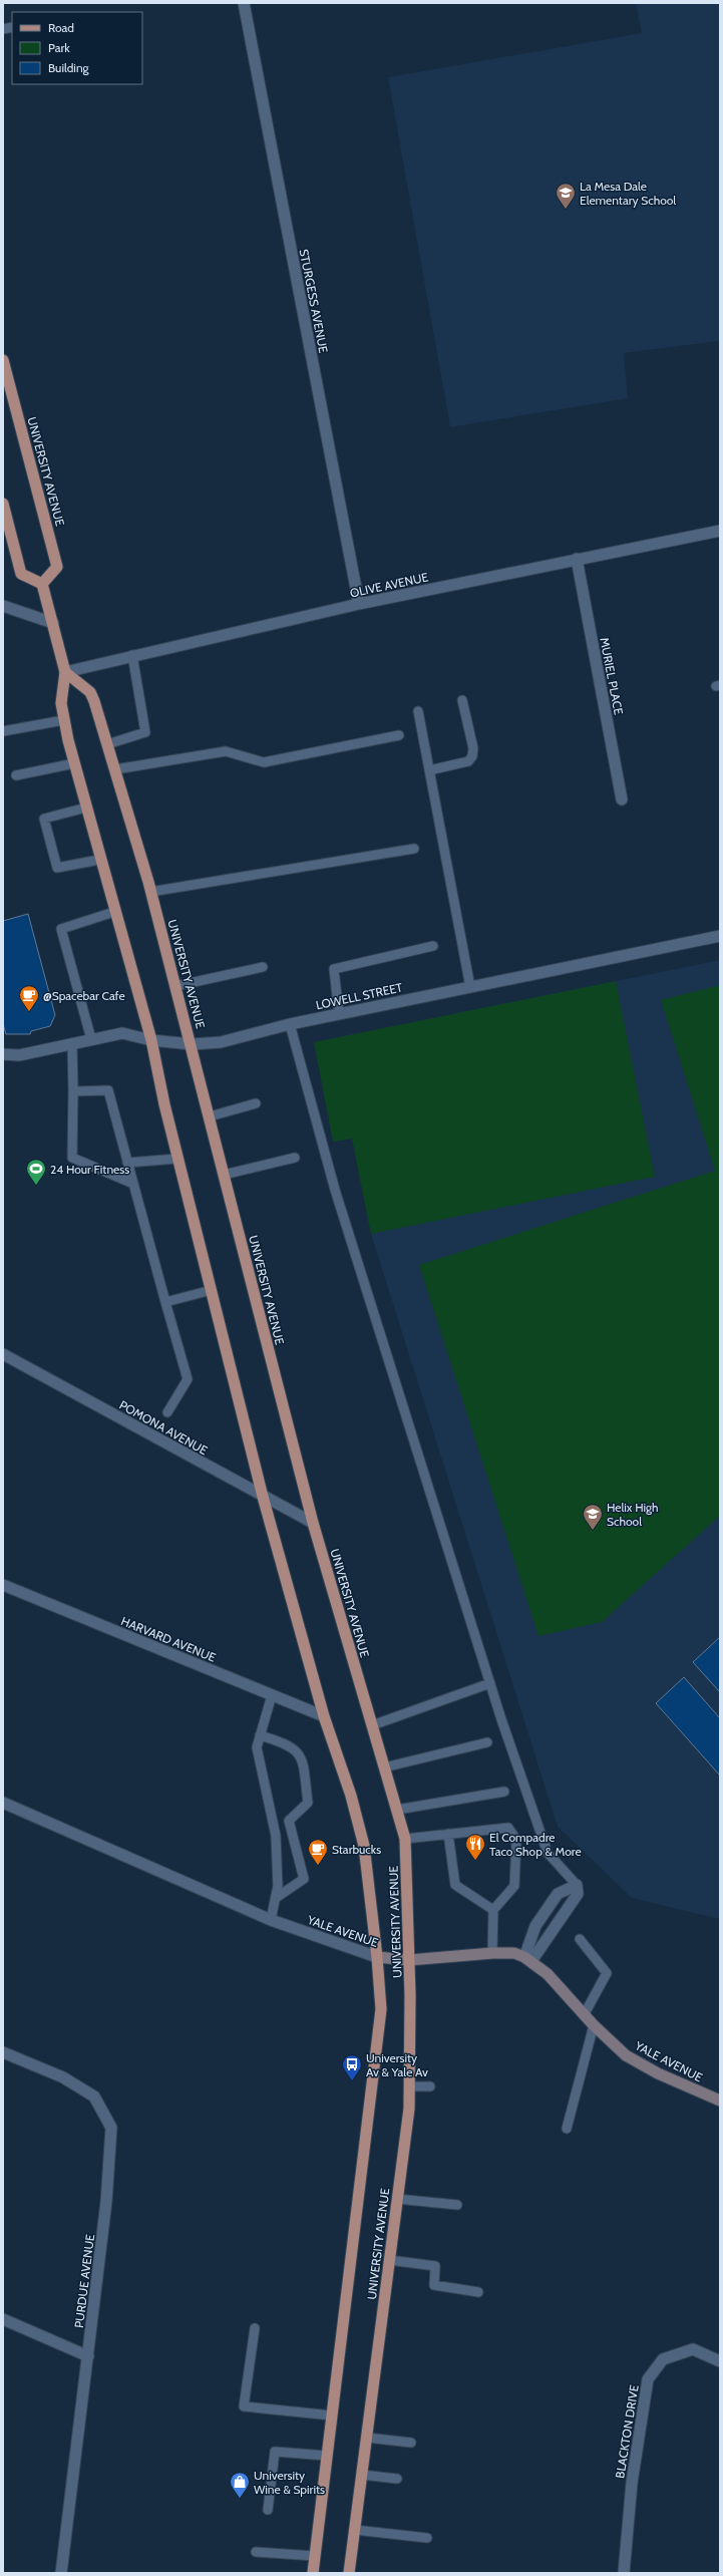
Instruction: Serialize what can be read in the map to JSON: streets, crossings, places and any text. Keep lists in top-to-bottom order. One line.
{"streets":{"main road":["UNIVERSITY AVENUE","YALE AVENUE"],"street":["STURGESS AVENUE","OLIVE AVENUE","MURIEL PLACE","LOWELL STREET","POMONA AVENUE","HARVARD AVENUE","PURDUE AVENUE","BLACKTON DRIVE"]},"crossings":[["STURGESS AVENUE","OLIVE AVENUE"],["UNIVERSITY AVENUE","OLIVE AVENUE"],["UNIVERSITY AVENUE","LOWELL STREET"],["UNIVERSITY AVENUE","POMONA AVENUE"],["UNIVERSITY AVENUE","HARVARD AVENUE"],["UNIVERSITY AVENUE","YALE AVENUE"],["OLIVE AVENUE","MURIEL PLACE"]],"places":{"school or university":["La Mesa Dale Elementary School","Helix High School"],"cafe":["@Spacebar Cafe","Starbucks"],"sports":["24 Hour Fitness"],"restaurant":["El Compadre Taco Shop & More"],"bus stop":["University Av & Yale Av"],"shop":["University Wine & Spirits"]},"legend":["Road","Park","Building"]}
